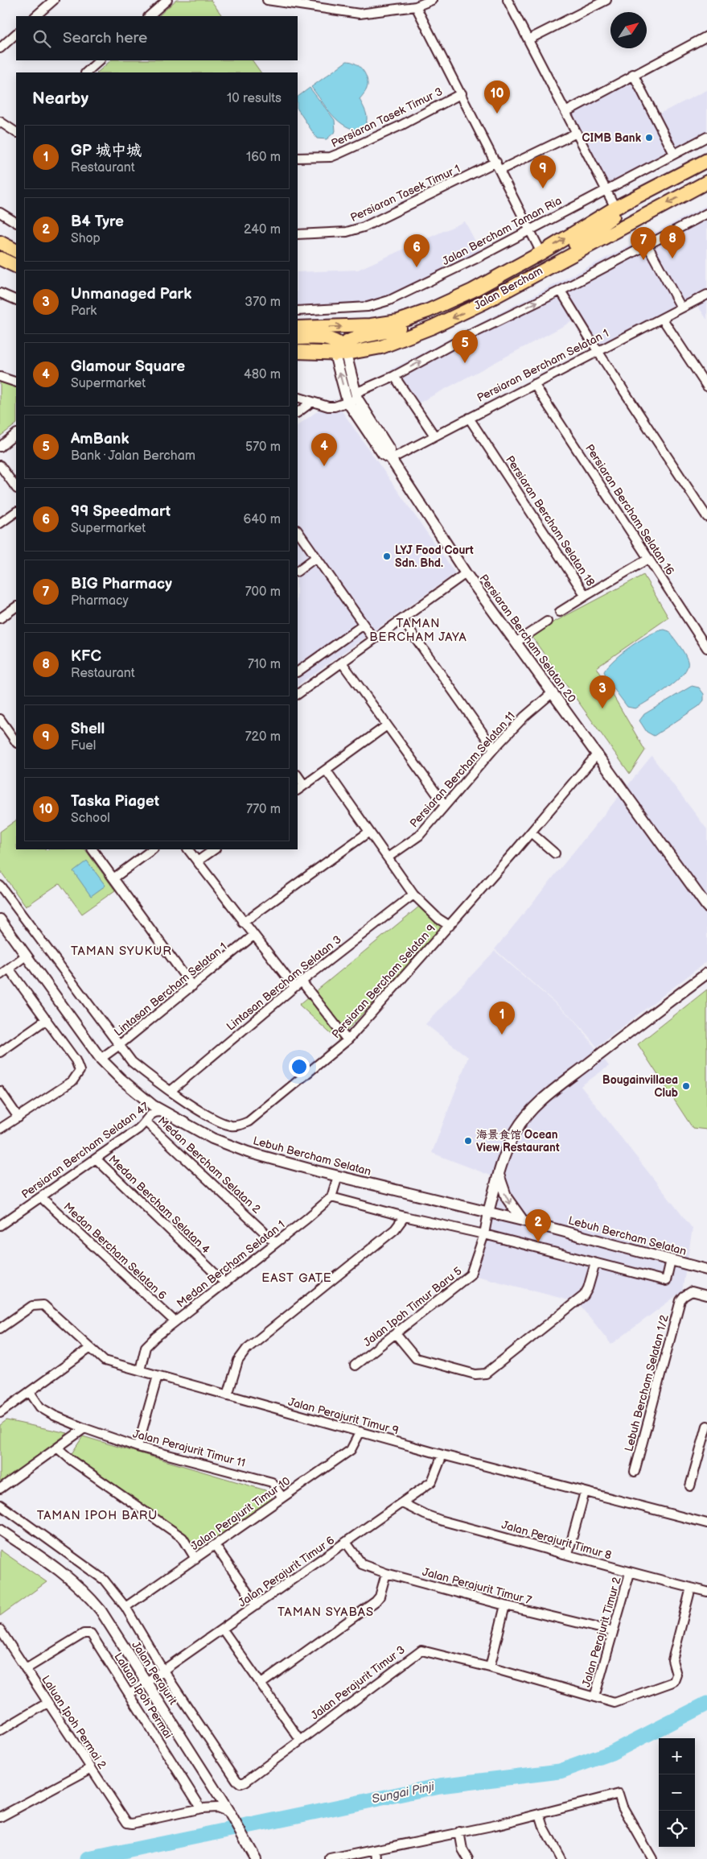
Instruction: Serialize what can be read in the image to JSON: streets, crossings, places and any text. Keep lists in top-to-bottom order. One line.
{"streets":{"main road":["Jalan Bercham"],"street":["Persiaran Tasek Timur 3","Persiaran Tasek Timur 1","Jalan Bercham Taman Ria","Persiaran Bercham Selatan 1","Persiaran Bercham Selatan 16","Persiaran Bercham Selatan 18","Persiaran Bercham Selatan 20","Persiaran Bercham Selatan 11","Persiaran Bercham Selatan 9","Lintasan Bercham Selatan 3","Lintasan Bercham Selatan 1","Persiaran Bercham Selatan 47","Lebuh Bercham Selatan","Medan Bercham Selatan 2","Medan Bercham Selatan 4","Medan Bercham Selatan 6","Medan Bercham Selatan 1","Jalan Ipoh Timur Baru 5","Lebuh Bercham Selatan 1/2","Jalan Perajurit Timur 9","Jalan Perajurit Timur 11","Jalan Perajurit Timur 10","Jalan Perajurit Timur 8","Jalan Perajurit Timur 6","Jalan Perajurit Timur 7","Jalan Perajurit Timur 2","Jalan Perajurit","Jalan Perajurit Timur 3","Laluan Ipoh Permai","Laluan Ipoh Permai 2"]},"crossings":[["Persiaran Bercham Selatan 1","Persiaran Bercham Selatan 16"],["Persiaran Bercham Selatan 1","Persiaran Bercham Selatan 18"],["Persiaran Bercham Selatan 1","Persiaran Bercham Selatan 20"],["Persiaran Bercham Selatan 16","Persiaran Bercham Selatan 18"],["Persiaran Bercham Selatan 20","Persiaran Bercham Selatan 11"],["Persiaran Bercham Selatan 20","Persiaran Bercham Selatan 9"],["Persiaran Bercham Selatan 9","Lintasan Bercham Selatan 3"],["Persiaran Bercham Selatan 9","Lintasan Bercham Selatan 1"],["Lintasan Bercham Selatan 1","Lebuh Bercham Selatan"],["Persiaran Bercham Selatan 47","Lebuh Bercham Selatan"],["Persiaran Bercham Selatan 47","Medan Bercham Selatan 2"],["Persiaran Bercham Selatan 47","Medan Bercham Selatan 4"],["Persiaran Bercham Selatan 47","Medan Bercham Selatan 6"],["Lebuh Bercham Selatan","Jalan Ipoh Timur Baru 5"],["Medan Bercham Selatan 2","Medan Bercham Selatan 1"],["Medan Bercham Selatan 4","Medan Bercham Selatan 1"],["Medan Bercham Selatan 6","Medan Bercham Selatan 1"],["Medan Bercham Selatan 1","Jalan Perajurit Timur 9"],["Jalan Perajurit Timur 9","Jalan Perajurit Timur 10"],["Jalan Perajurit Timur 9","Jalan Perajurit Timur 6"],["Jalan Perajurit Timur 11","Jalan Perajurit Timur 10"],["Jalan Perajurit Timur 8","Jalan Perajurit Timur 6"],["Jalan Perajurit Timur 8","Jalan Perajurit Timur 2"],["Jalan Perajurit Timur 8","Jalan Perajurit Timur 3"],["Jalan Perajurit Timur 6","Jalan Perajurit Timur 7"],["Jalan Perajurit Timur 6","Jalan Perajurit"],["Jalan Perajurit Timur 6","Jalan Perajurit Timur 3"],["Jalan Perajurit Timur 6","Laluan Ipoh Permai"],["Jalan Perajurit Timur 7","Jalan Perajurit Timur 2"],["Jalan Perajurit Timur 2","Jalan Perajurit Timur 3"],["Laluan Ipoh Permai","Laluan Ipoh Permai 2"]],"districts":["TAMAN BERCHAM JAYA","TAMAN SYUKUR","EAST GATE","TAMAN IPOH BARU","TAMAN SYABAS"],"water":["Sungai Pinji"],"places":["CIMB Bank","LYJ Food Court Sdn. Bhd.","Bougainvillaea Club","海景食馆 Ocean View Restaurant"],"north":"top right","page":{"search":"Search here","heading":["Nearby","10 results"],"pins":["10","9","8","7","6","5","4","3","1","2"],"list":[{"mark":"1","name":"GP 城中城","note":"Restaurant","value":"160 m"},{"mark":"2","name":"B4 Tyre","note":"Shop","value":"240 m"},{"mark":"3","name":"Unmanaged Park","note":"Park","value":"370 m"},{"mark":"4","name":"Glamour Square","note":"Supermarket","value":"480 m"},{"mark":"5","name":"AmBank","note":"Bank · Jalan Bercham","value":"570 m"},{"mark":"6","name":"99 Speedmart","note":"Supermarket","value":"640 m"},{"mark":"7","name":"BIG Pharmacy","note":"Pharmacy","value":"700 m"},{"mark":"8","name":"KFC","note":"Restaurant","value":"710 m"},{"mark":"9","name":"Shell","note":"Fuel","value":"720 m"},{"mark":"10","name":"Taska Piaget","note":"School","value":"770 m"}],"map_buttons":["+","−"]}}
